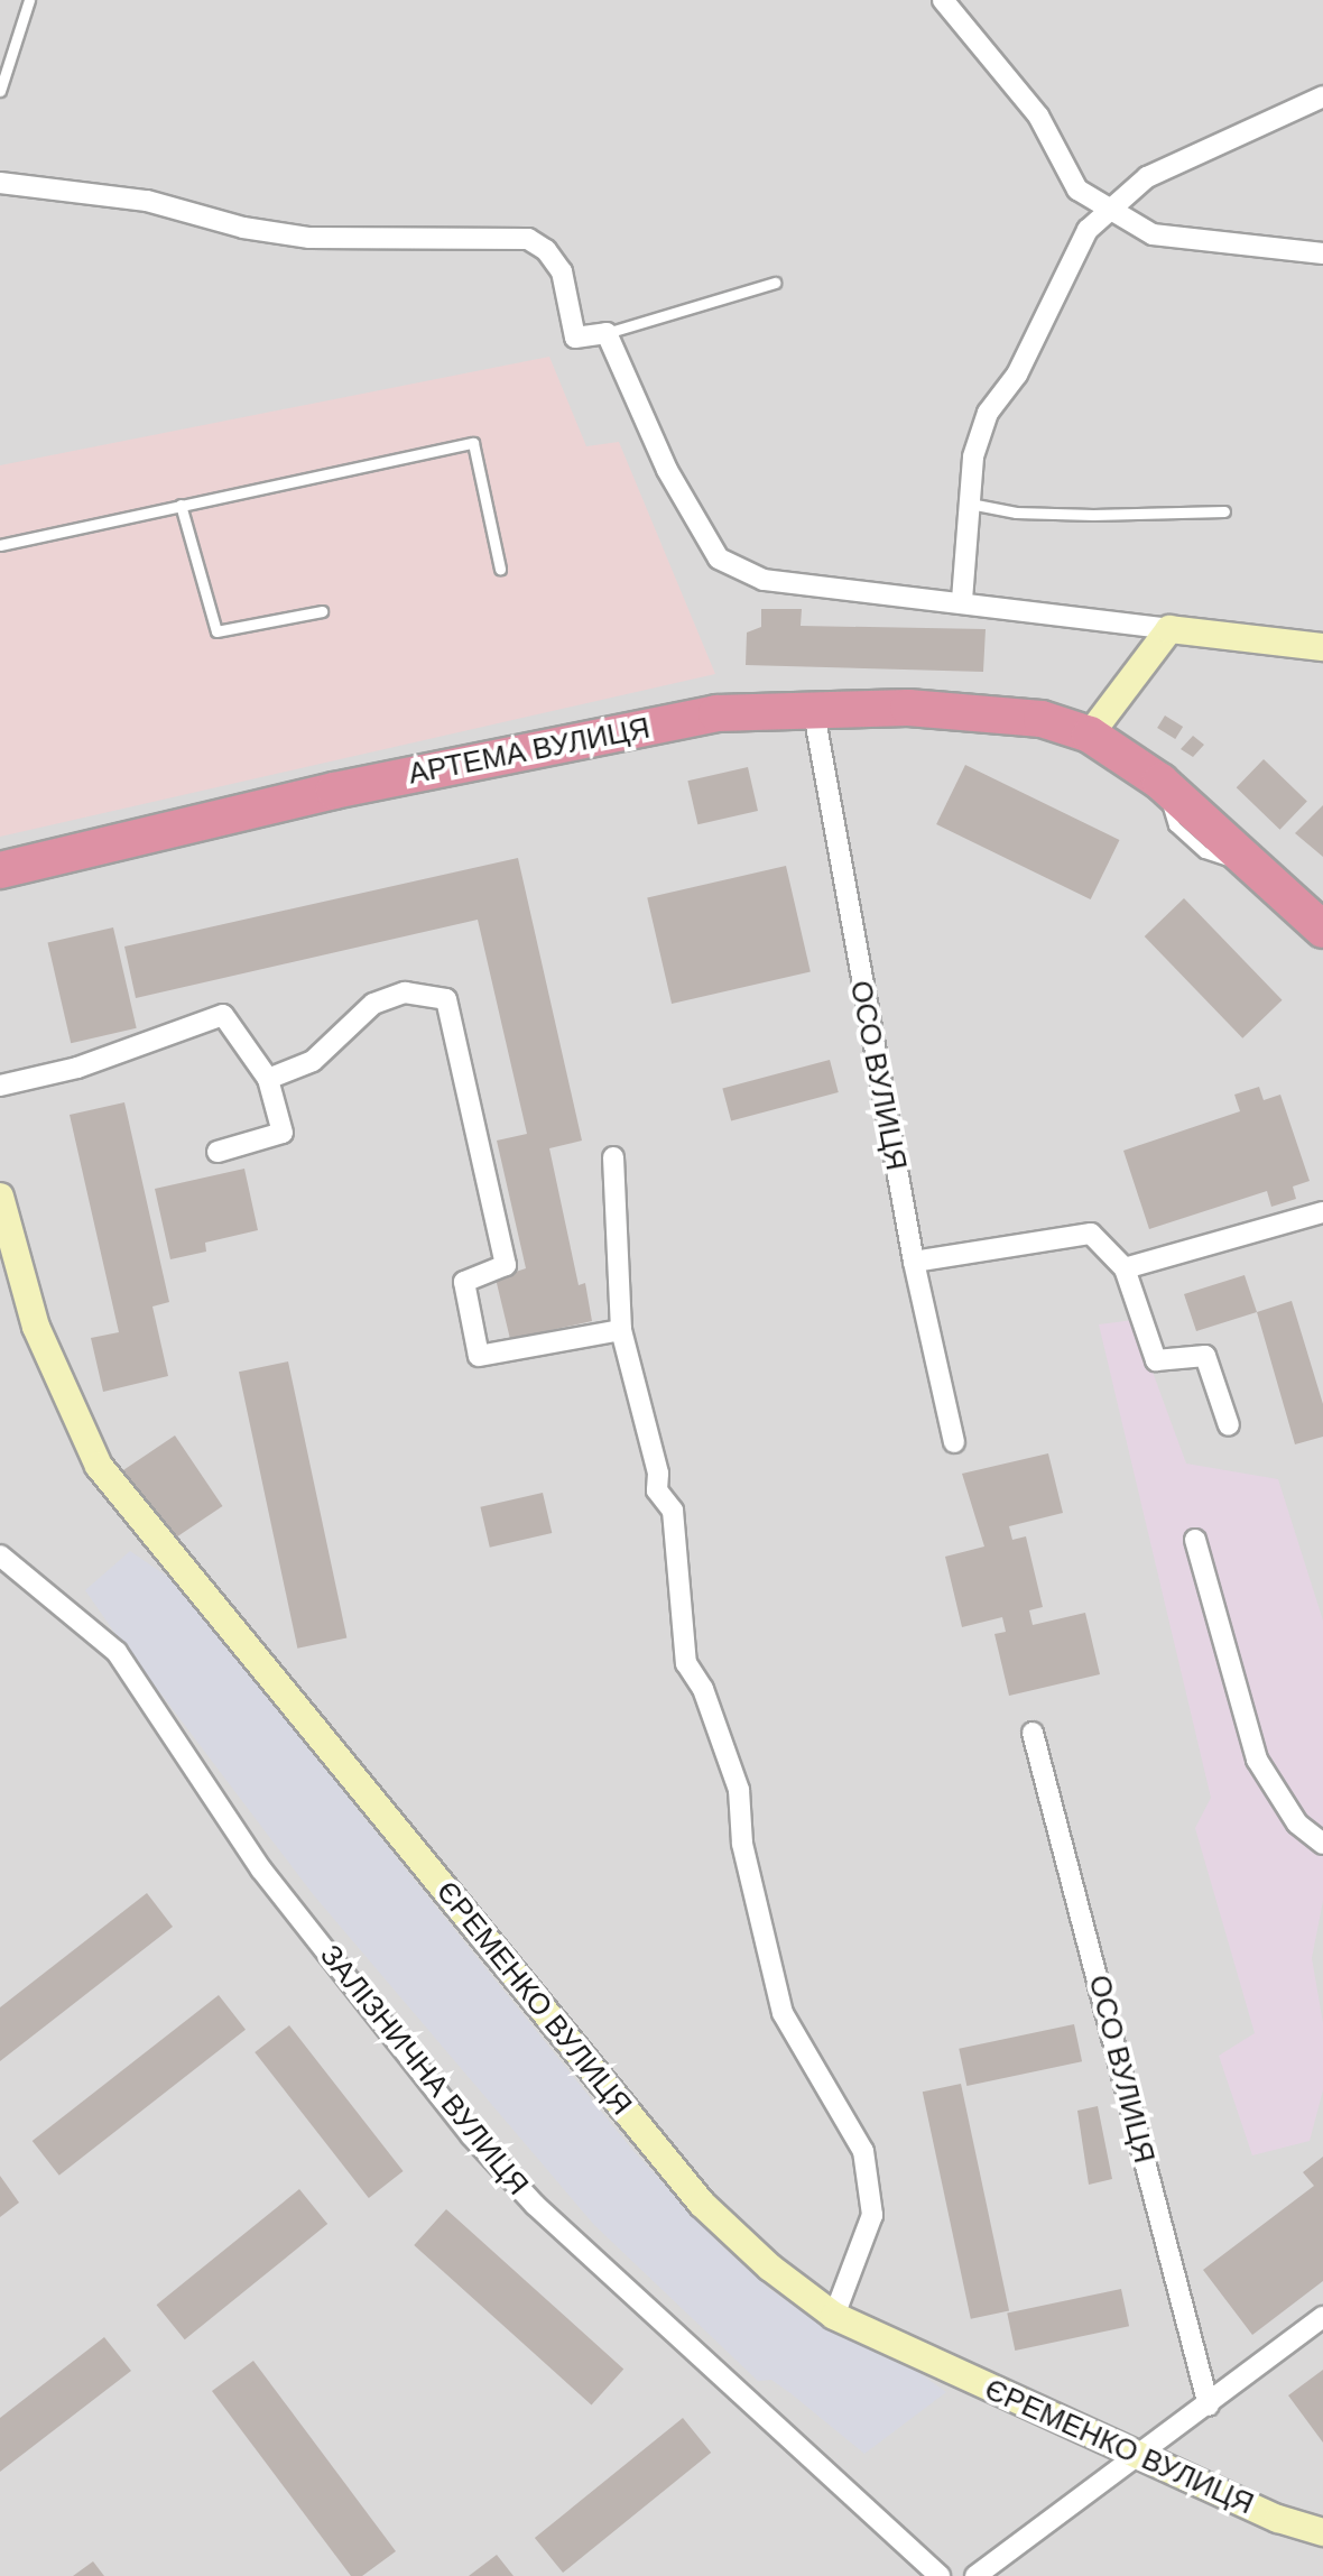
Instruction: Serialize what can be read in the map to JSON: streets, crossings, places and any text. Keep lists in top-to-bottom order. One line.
{"streets":{"highway":["АРТЕМА ВУЛИЦЯ"],"street":["ОСО ВУЛИЦЯ","ЄРЕМЕНКО ВУЛИЦЯ","ЗАЛІЗНИЧНА ВУЛИЦЯ"]},"crossings":[["АРТЕМА ВУЛИЦЯ","ОСО ВУЛИЦЯ"]]}
